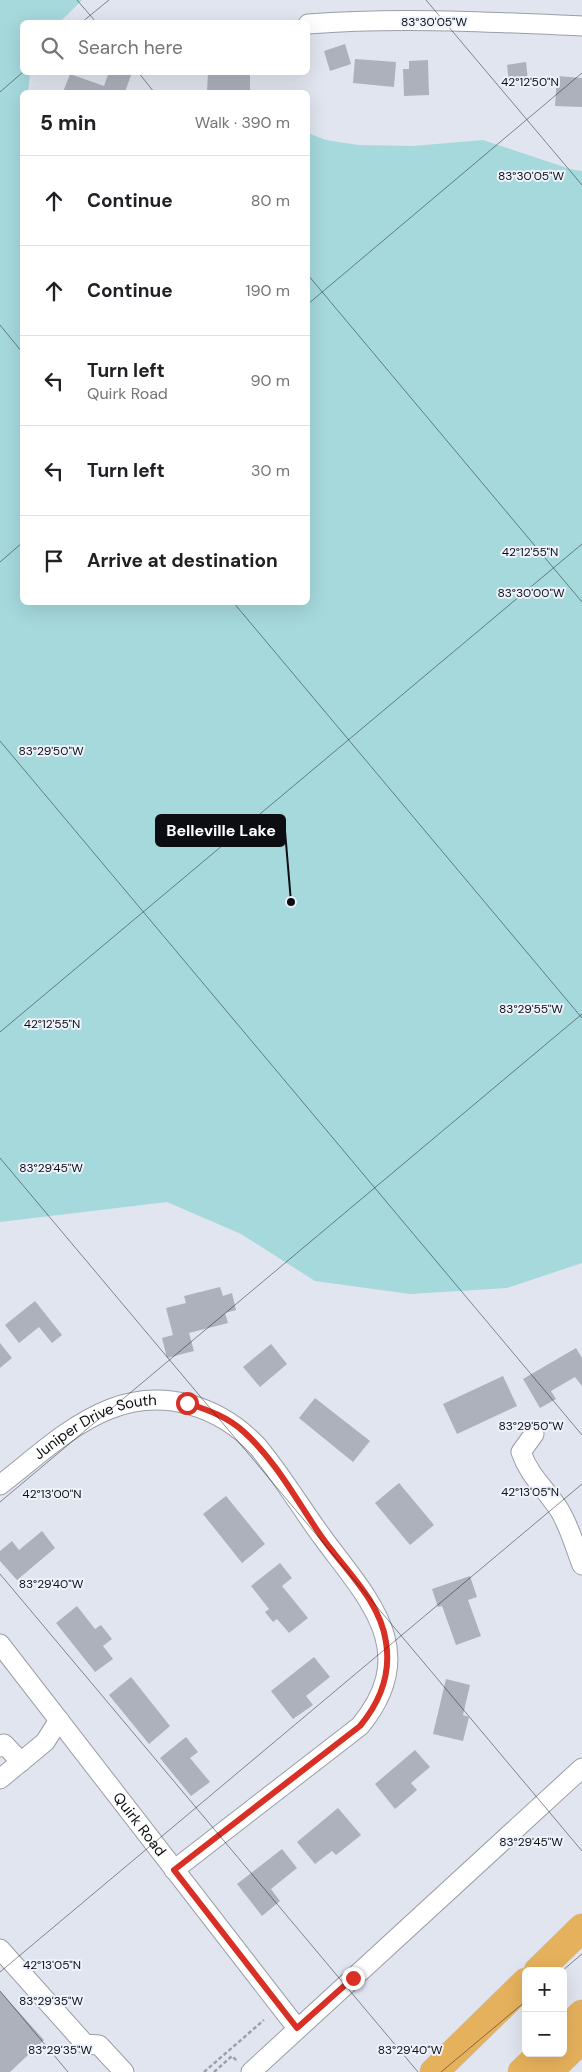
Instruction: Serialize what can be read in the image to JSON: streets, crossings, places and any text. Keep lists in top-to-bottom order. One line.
{"streets":{"street":["Juniper Drive South","Quirk Road"]},"crossings":[["Juniper Drive South","Quirk Road"]],"places":["Belleville Lake"],"page":{"search":"Search here","heading":["5 min","Walk · 390 m"],"list":[["Continue","80 m"],["Continue","190 m"],["Turn left","Quirk Road","90 m"],["Turn left","30 m"],"Arrive at destination"],"map_buttons":["+","−"]},"coordinates":["83°30'05\"W","42°12'50\"N","42°12'55\"N","83°30'00\"W","83°29'50\"W","83°29'55\"W","83°29'45\"W","42°13'05\"N","42°13'00\"N","83°29'40\"W","83°29'35\"W"]}
